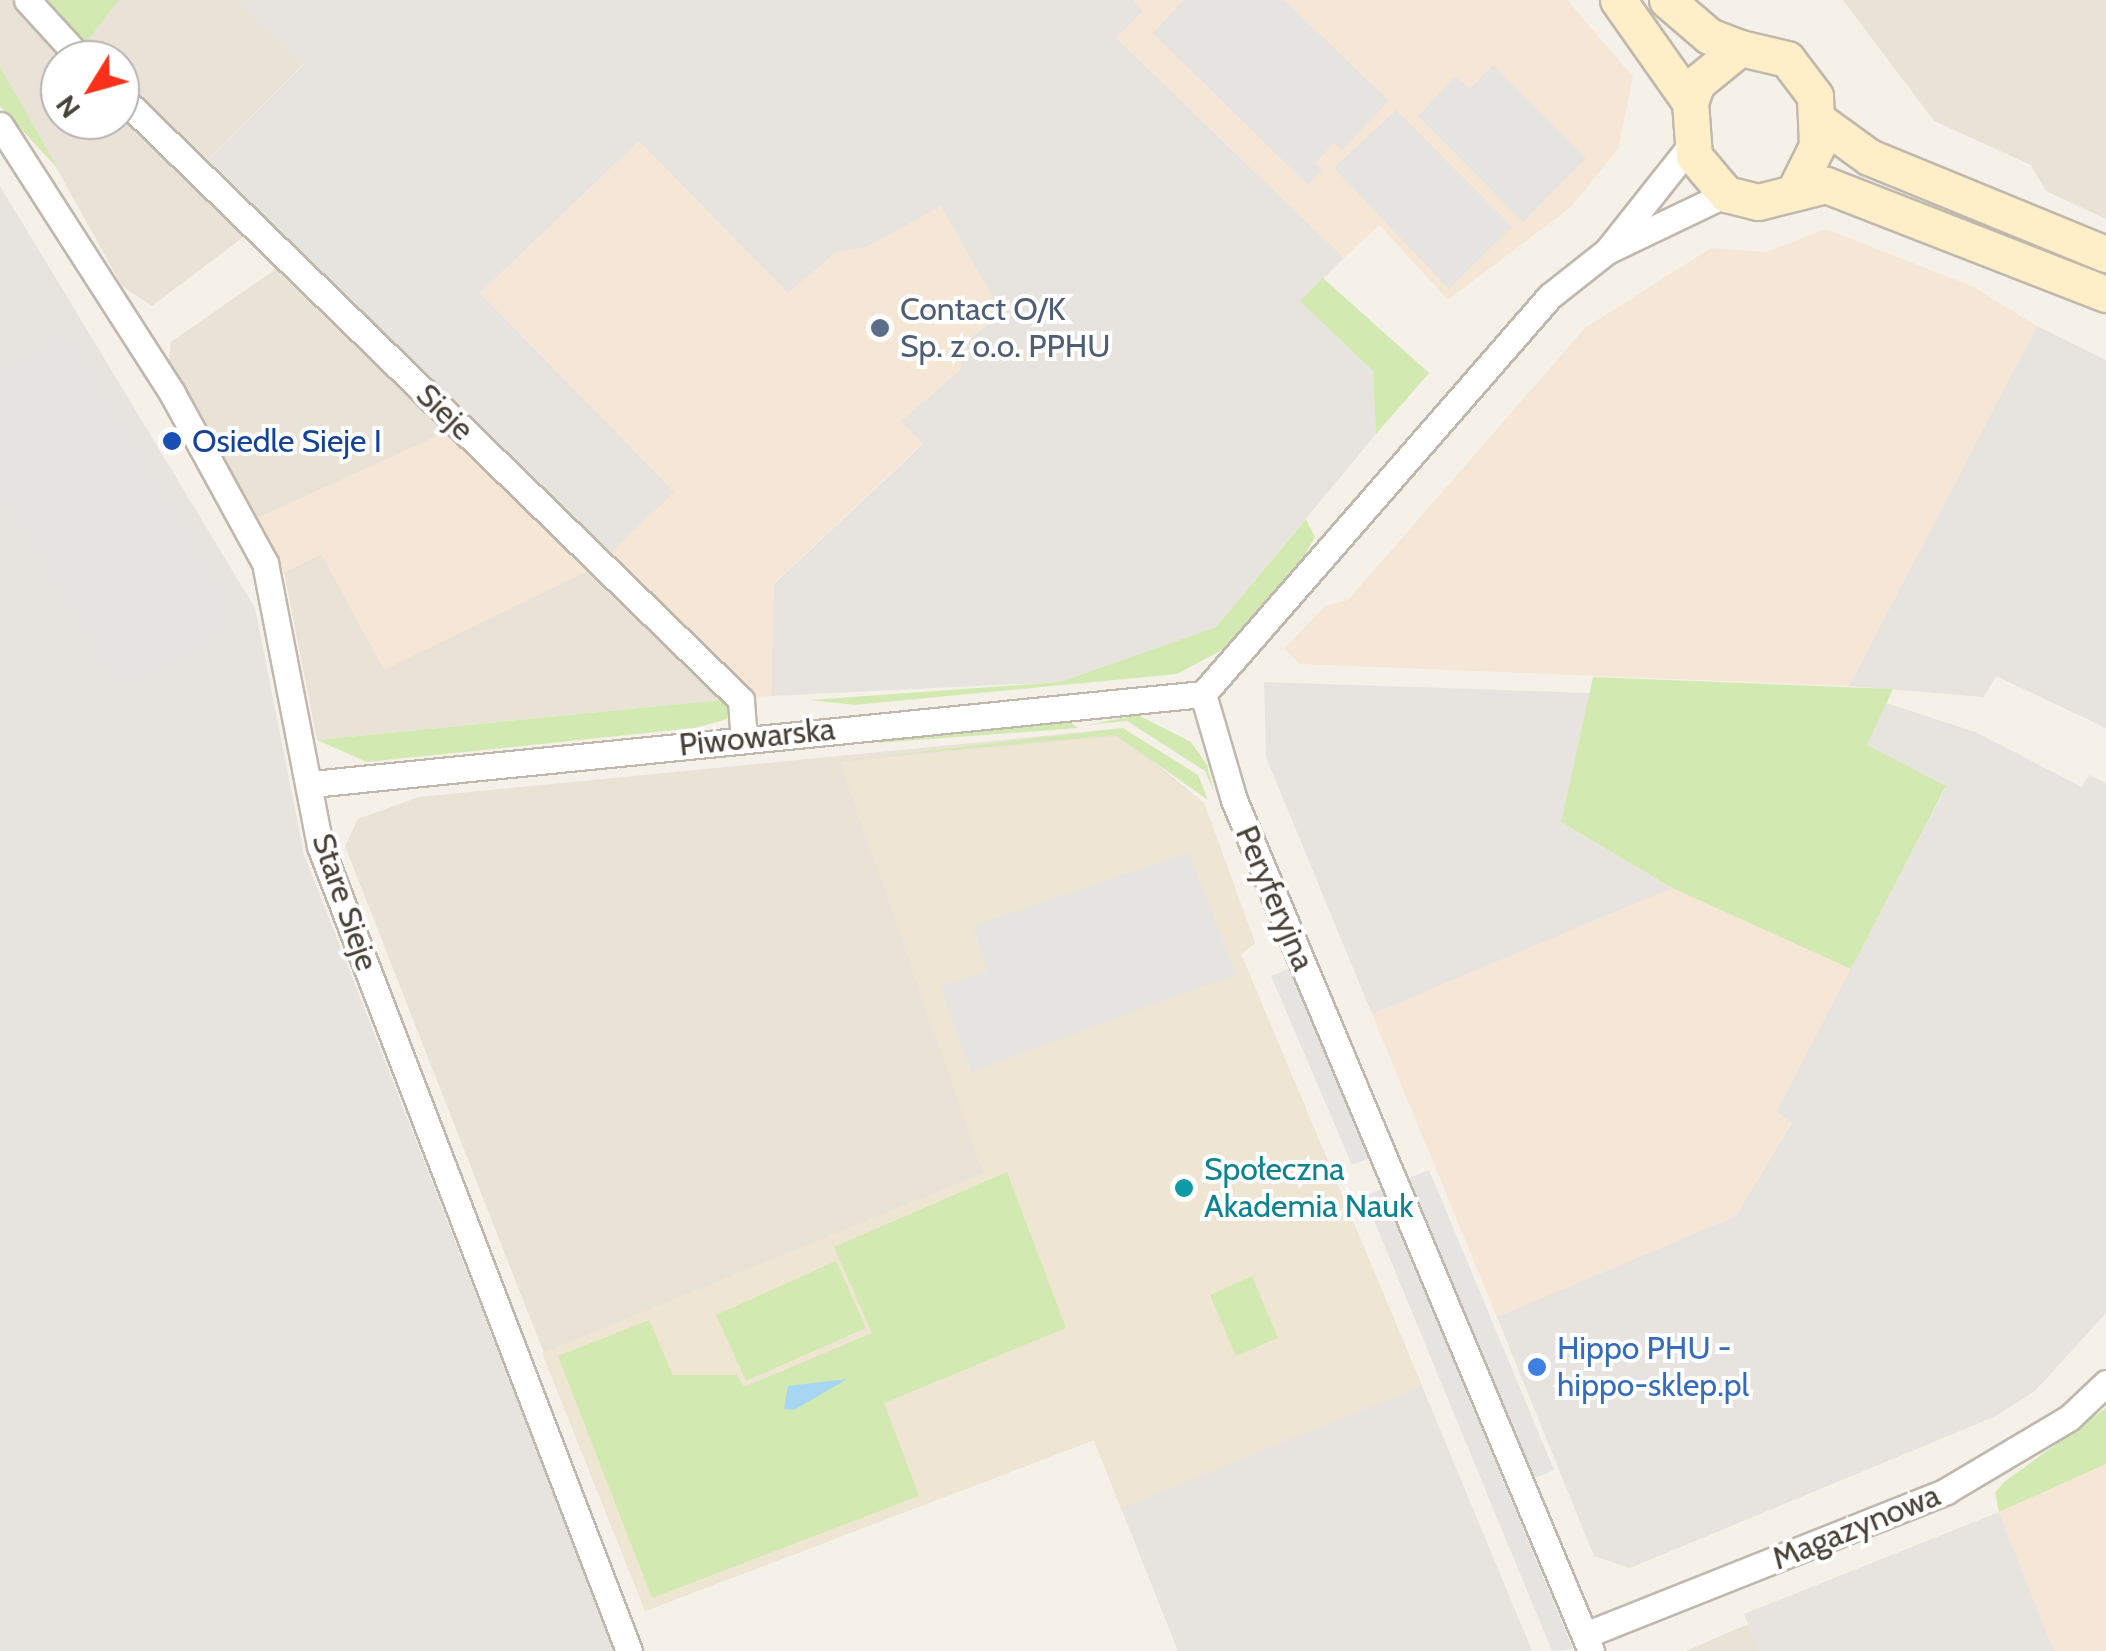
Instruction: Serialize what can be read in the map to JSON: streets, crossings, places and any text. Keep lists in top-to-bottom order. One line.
{"streets":{"street":["Sieje","Piwowarska","Peryferyjna","Stare Sieje","Magazynowa"]},"crossings":[["Sieje","Piwowarska"],["Piwowarska","Peryferyjna"],["Piwowarska","Stare Sieje"],["Peryferyjna","Magazynowa"]],"places":["Contact O/K Sp. z o.o. PPHU","Osiedle Sieje I","Społeczna Akademia Nauk","Hippo PHU - hippo-sklep.pl"],"north":"bottom left"}
